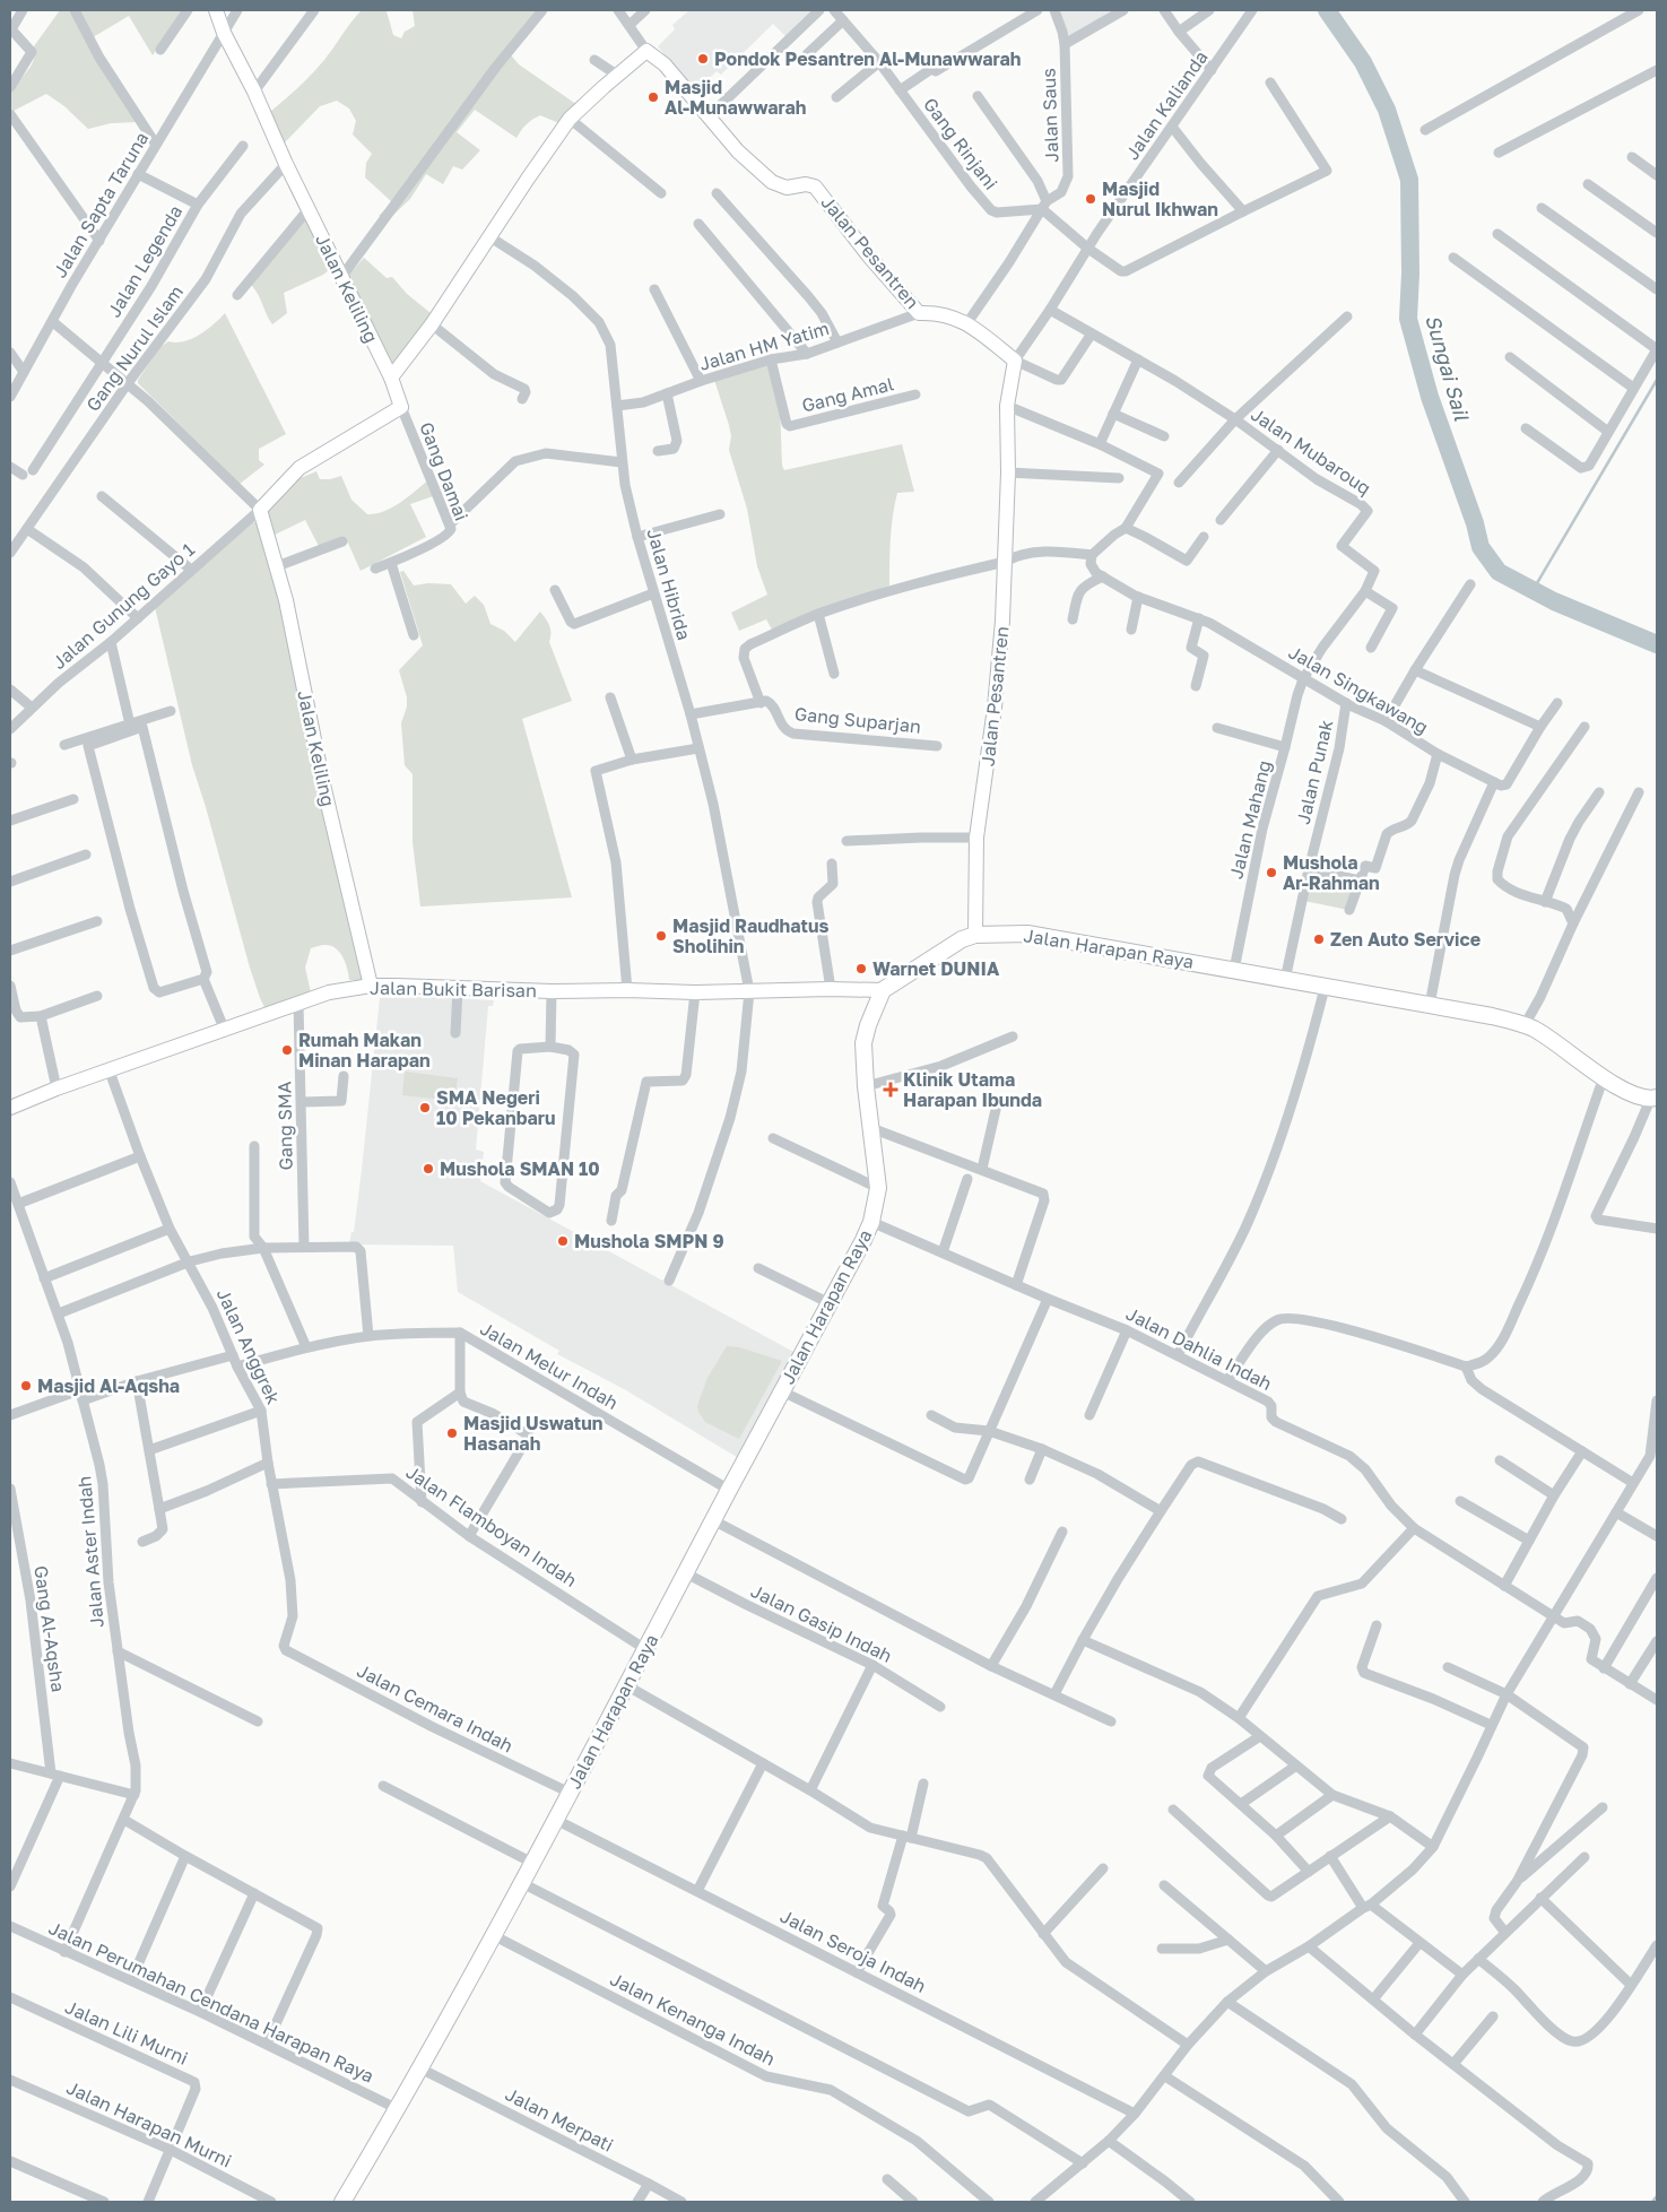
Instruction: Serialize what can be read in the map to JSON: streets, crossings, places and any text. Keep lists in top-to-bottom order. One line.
{"streets":{"main road":["Jalan Harapan Raya"],"street":["Jalan Kalianda","Jalan Saus","Gang Rinjani","Jalan Sapta Taruna","Jalan Pesantren","Jalan Legenda","Jalan Keliling","Jalan HM Yatim","Gang Nurul Islam","Gang Amal","Jalan Mubarouq","Gang Damai","Jalan Hibrida","Jalan Gunung Gayo 1","Jalan Singkawang","Gang Suparjan","Jalan Punak","Jalan Mahang","Jalan Bukit Barisan","Gang SMA","Jalan Anggrek","Jalan Dahlia Indah","Jalan Melur Indah","Jalan Flamboyan Indah","Jalan Aster Indah","Jalan Gasip Indah","Gang Al-Aqsha","Jalan Cemara Indah","Jalan Seroja Indah","Jalan Perumahan Cendana Harapan Raya","Jalan Kenanga Indah","Jalan Lili Murni","Jalan Merpati","Jalan Harapan Murni"]},"crossings":[["Jalan Kalianda","Jalan Pesantren"],["Jalan Kalianda","Jalan Mubarouq"],["Jalan Saus","Gang Rinjani"],["Jalan Saus","Jalan Pesantren"],["Jalan Sapta Taruna","Jalan Legenda"],["Jalan Sapta Taruna","Jalan Keliling"],["Jalan Pesantren","Jalan HM Yatim"],["Jalan Pesantren","Jalan Harapan Raya"],["Jalan Legenda","Jalan Keliling"],["Jalan Keliling","Gang Nurul Islam"],["Jalan Keliling","Gang Damai"],["Jalan Keliling","Jalan Gunung Gayo 1"],["Jalan Keliling","Jalan Bukit Barisan"],["Jalan HM Yatim","Gang Amal"],["Jalan HM Yatim","Jalan Hibrida"],["Jalan Mubarouq","Jalan Singkawang"],["Jalan Mubarouq","Jalan Mahang"],["Jalan Hibrida","Jalan Bukit Barisan"],["Jalan Singkawang","Jalan Punak"],["Jalan Singkawang","Jalan Mahang"],["Jalan Punak","Jalan Harapan Raya"],["Jalan Mahang","Jalan Harapan Raya"],["Jalan Harapan Raya","Jalan Bukit Barisan"],["Jalan Harapan Raya","Jalan Dahlia Indah"],["Jalan Harapan Raya","Jalan Melur Indah"],["Jalan Harapan Raya","Jalan Flamboyan Indah"],["Jalan Harapan Raya","Jalan Gasip Indah"],["Jalan Harapan Raya","Jalan Cemara Indah"],["Jalan Harapan Raya","Jalan Seroja Indah"],["Jalan Harapan Raya","Jalan Perumahan Cendana Harapan Raya"],["Jalan Harapan Raya","Jalan Kenanga Indah"],["Jalan Harapan Raya","Jalan Merpati"],["Jalan Bukit Barisan","Gang SMA"],["Jalan Bukit Barisan","Jalan Anggrek"],["Jalan Anggrek","Jalan Melur Indah"],["Jalan Anggrek","Jalan Flamboyan Indah"],["Jalan Anggrek","Jalan Cemara Indah"],["Jalan Lili Murni","Jalan Harapan Murni"]],"water":["Sungai Sail"],"places":{"other":["Pondok Pesantren Al-Munawwarah","Masjid Al-Munawwarah","Masjid Nurul Ikhwan","Mushola Ar-Rahman","Masjid Raudhatus Sholihin","Zen Auto Service","Warnet DUNIA","Rumah Makan Minan Harapan","SMA Negeri 10 Pekanbaru","Mushola SMAN 10","Mushola SMPN 9","Masjid Al-Aqsha","Masjid Uswatun Hasanah"],"health":["Klinik Utama Harapan Ibunda"]}}
